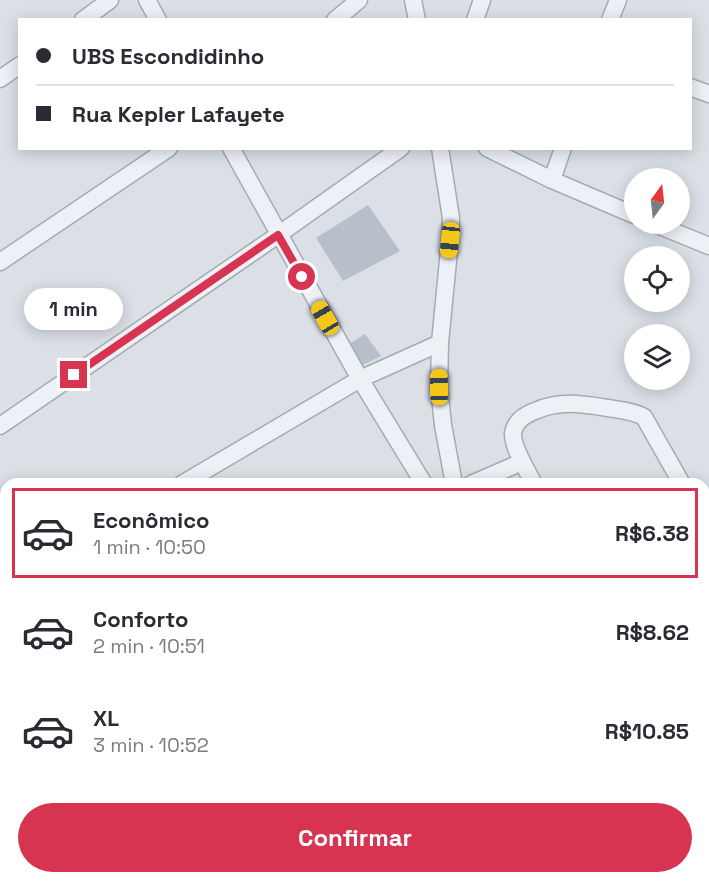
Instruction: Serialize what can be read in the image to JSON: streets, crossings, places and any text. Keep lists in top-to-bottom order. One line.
{"north":"top","page":{"banner":["UBS Escondidinho","Rua Kepler Lafayete"],"bubble":"1 min","list":[{"name":"Econômico","note":"1 min · 10:50","value":"R$6.38"},{"name":"Conforto","note":"2 min · 10:51","value":"R$8.62"},{"name":"XL","note":"3 min · 10:52","value":"R$10.85"}],"buttons":"Confirmar"}}
